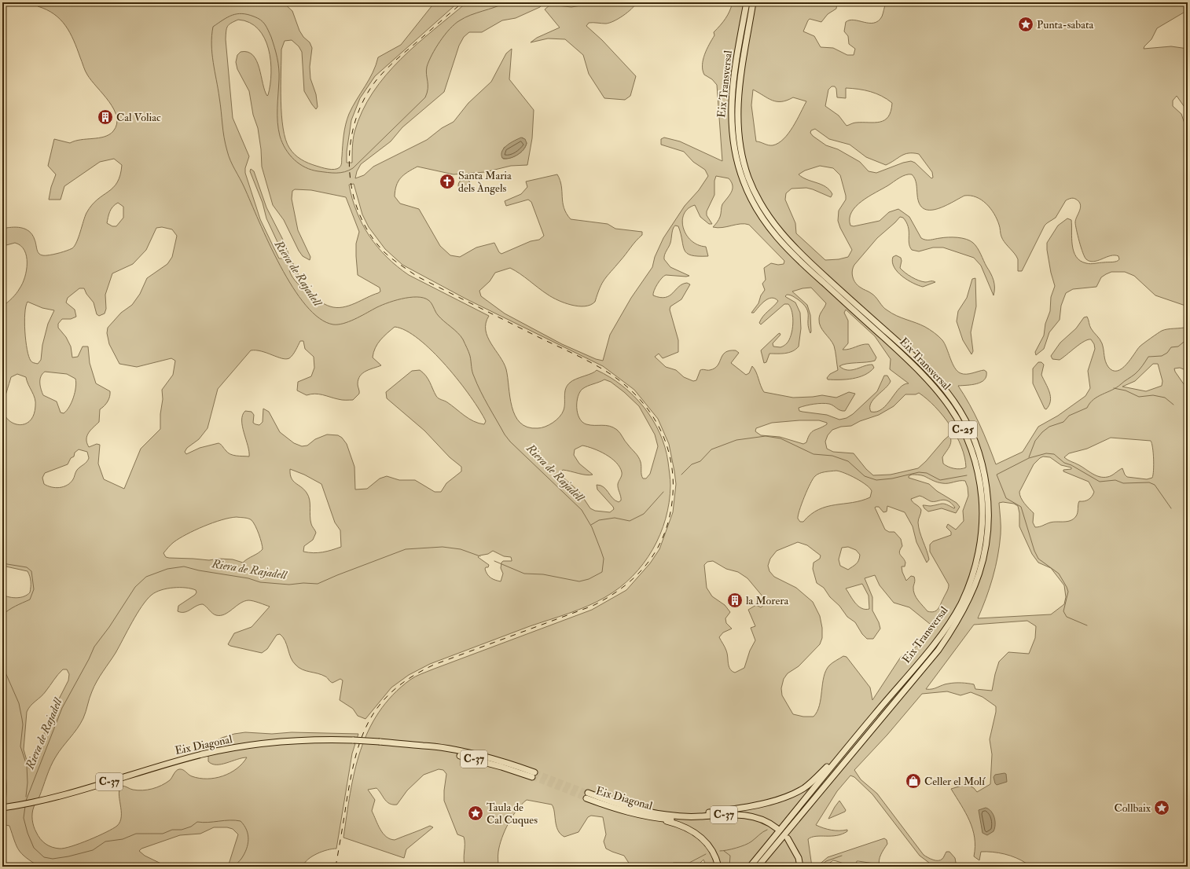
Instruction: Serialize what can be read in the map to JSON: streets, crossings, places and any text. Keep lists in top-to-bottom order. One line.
{"streets":{"highway":["Eix Transversal","C-25","Eix Diagonal","C-37"]},"crossings":[["Eix Diagonal","C-37"]],"water":["Riera de Rajadell"],"places":{"place":["Punta-sabata","Collbaix","Taula de Cal Cuques"],"building":["Cal Voliac","la Morera"],"church":["Santa Maria dels Àngels"],"shop":["Celler el Molí"]}}
